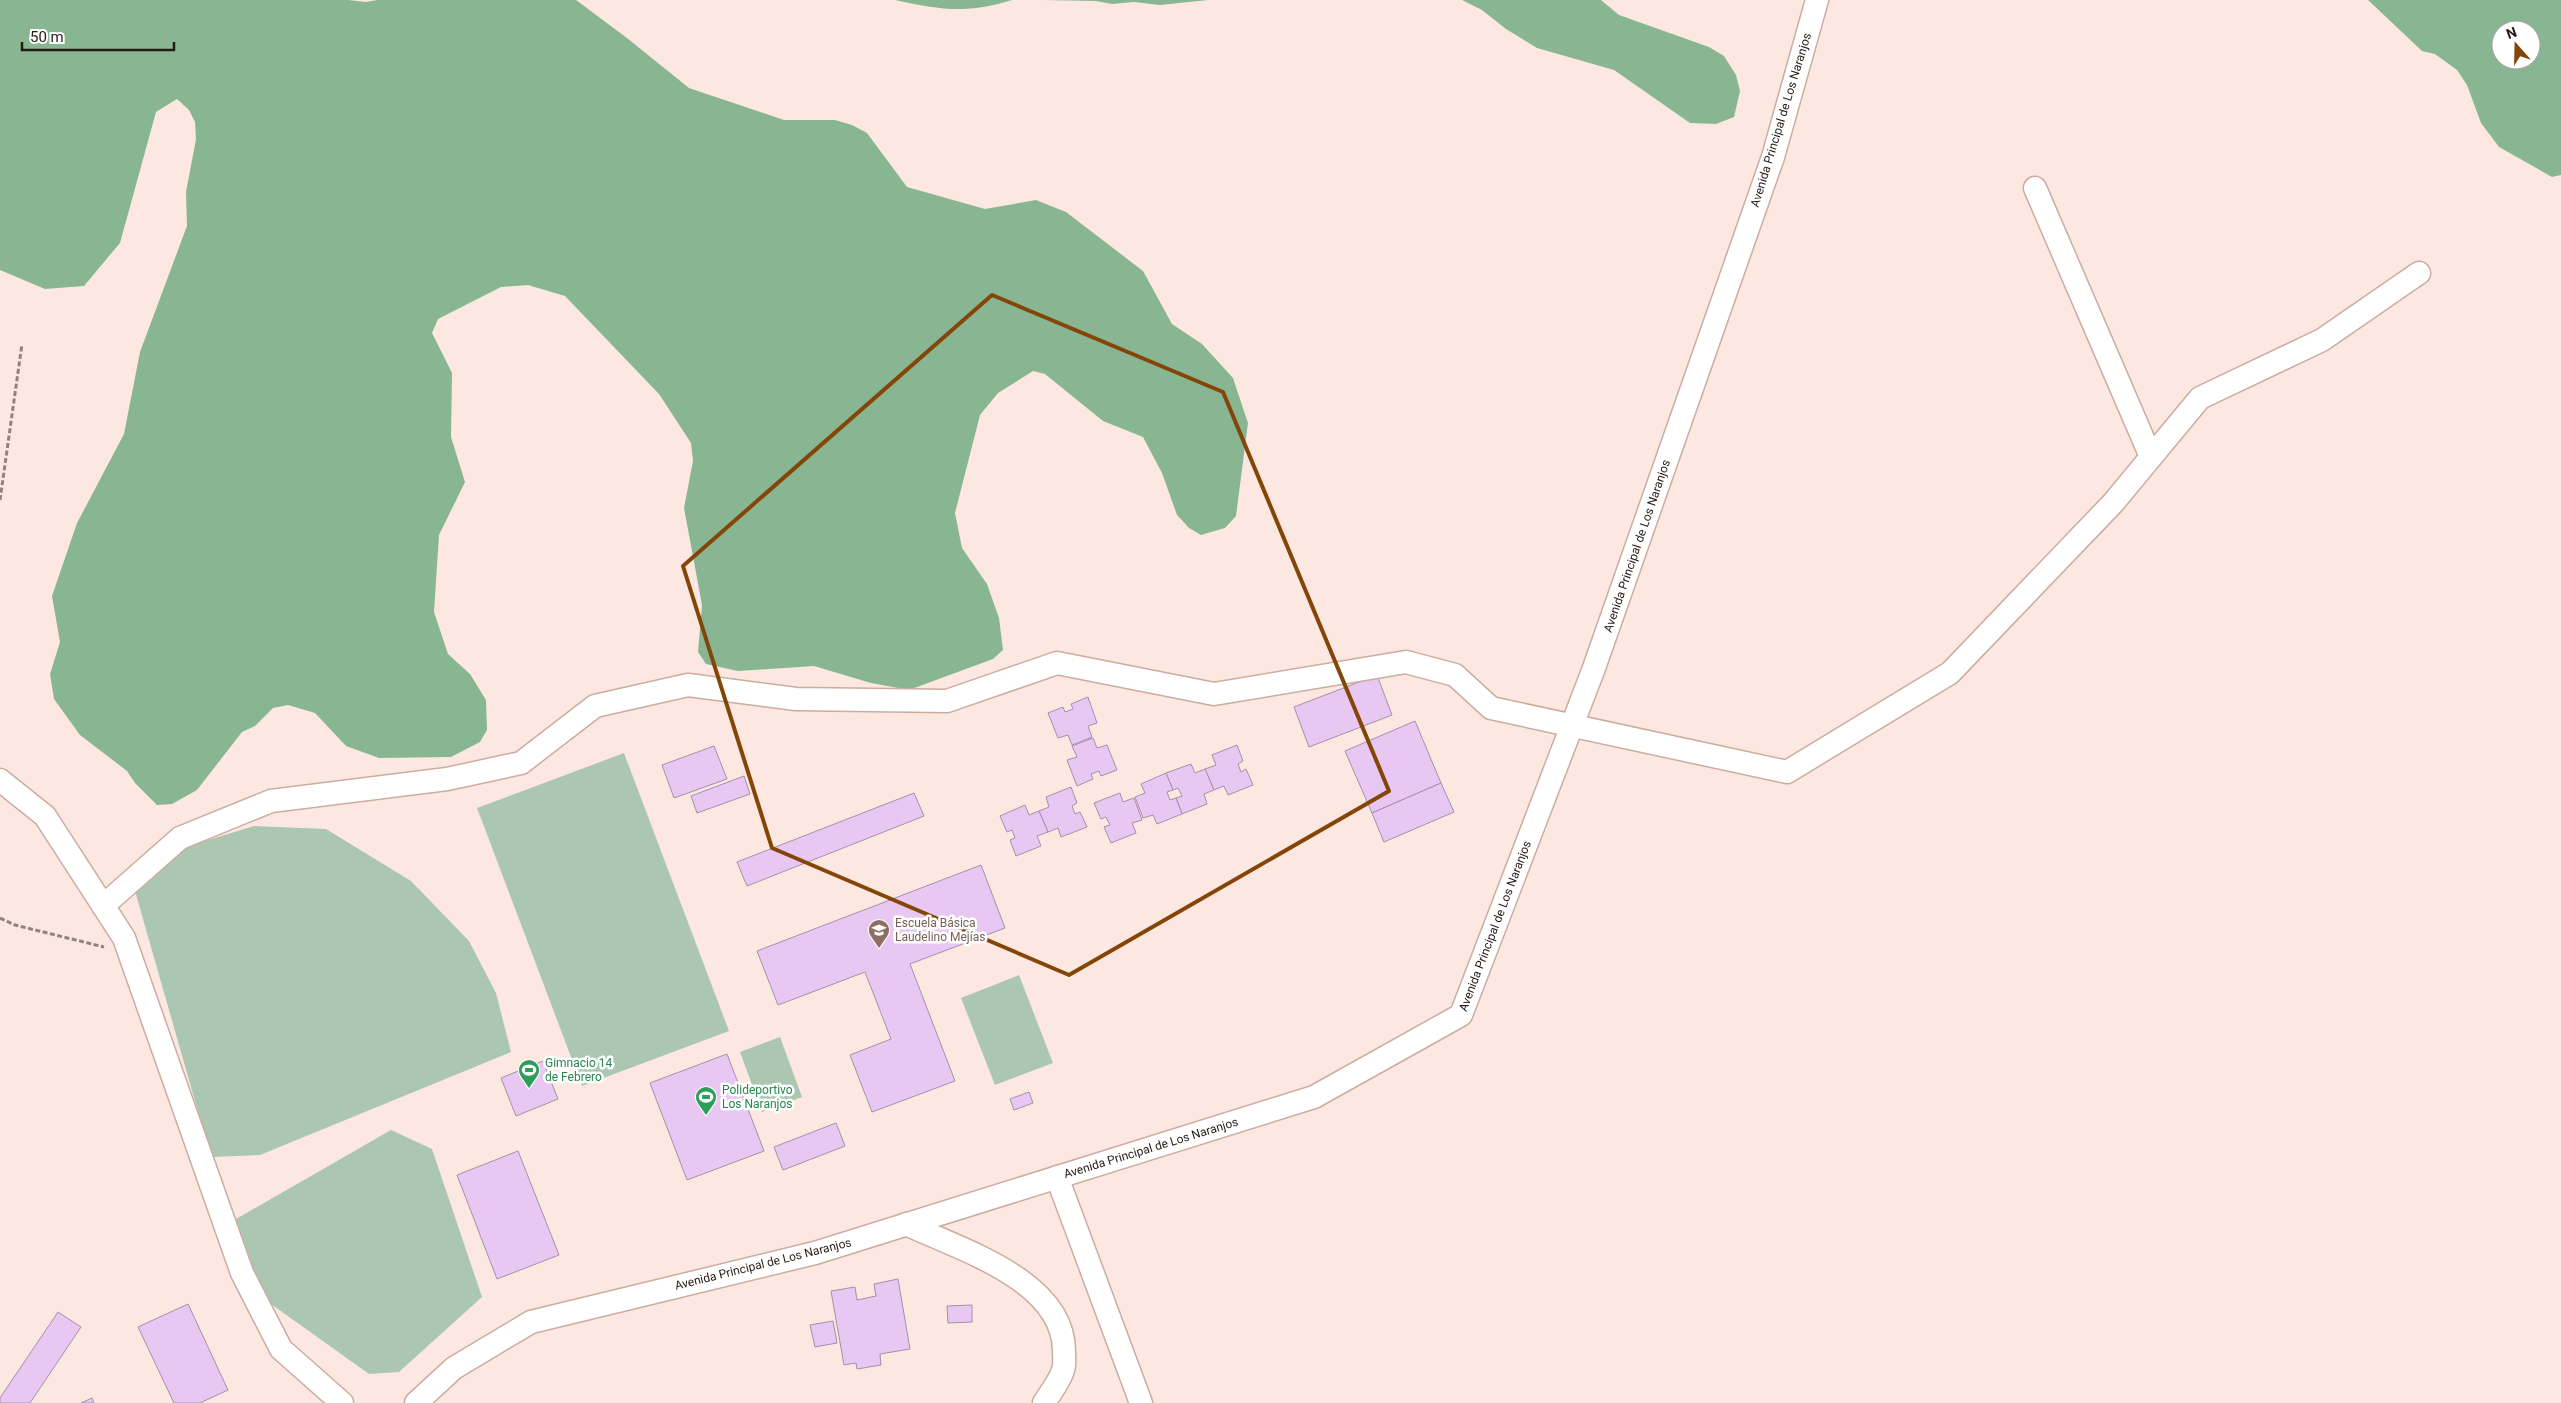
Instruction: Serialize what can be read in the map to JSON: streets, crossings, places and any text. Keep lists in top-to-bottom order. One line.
{"streets":{"street":["Avenida Principal de Los Naranjos"]},"places":{"school or university":["Escuela Básica Laudelino Mejías"],"sports":["Gimnacio 14 de Febrero","Polideportivo Los Naranjos"]},"scale_bar":"50 m","north":"top"}
